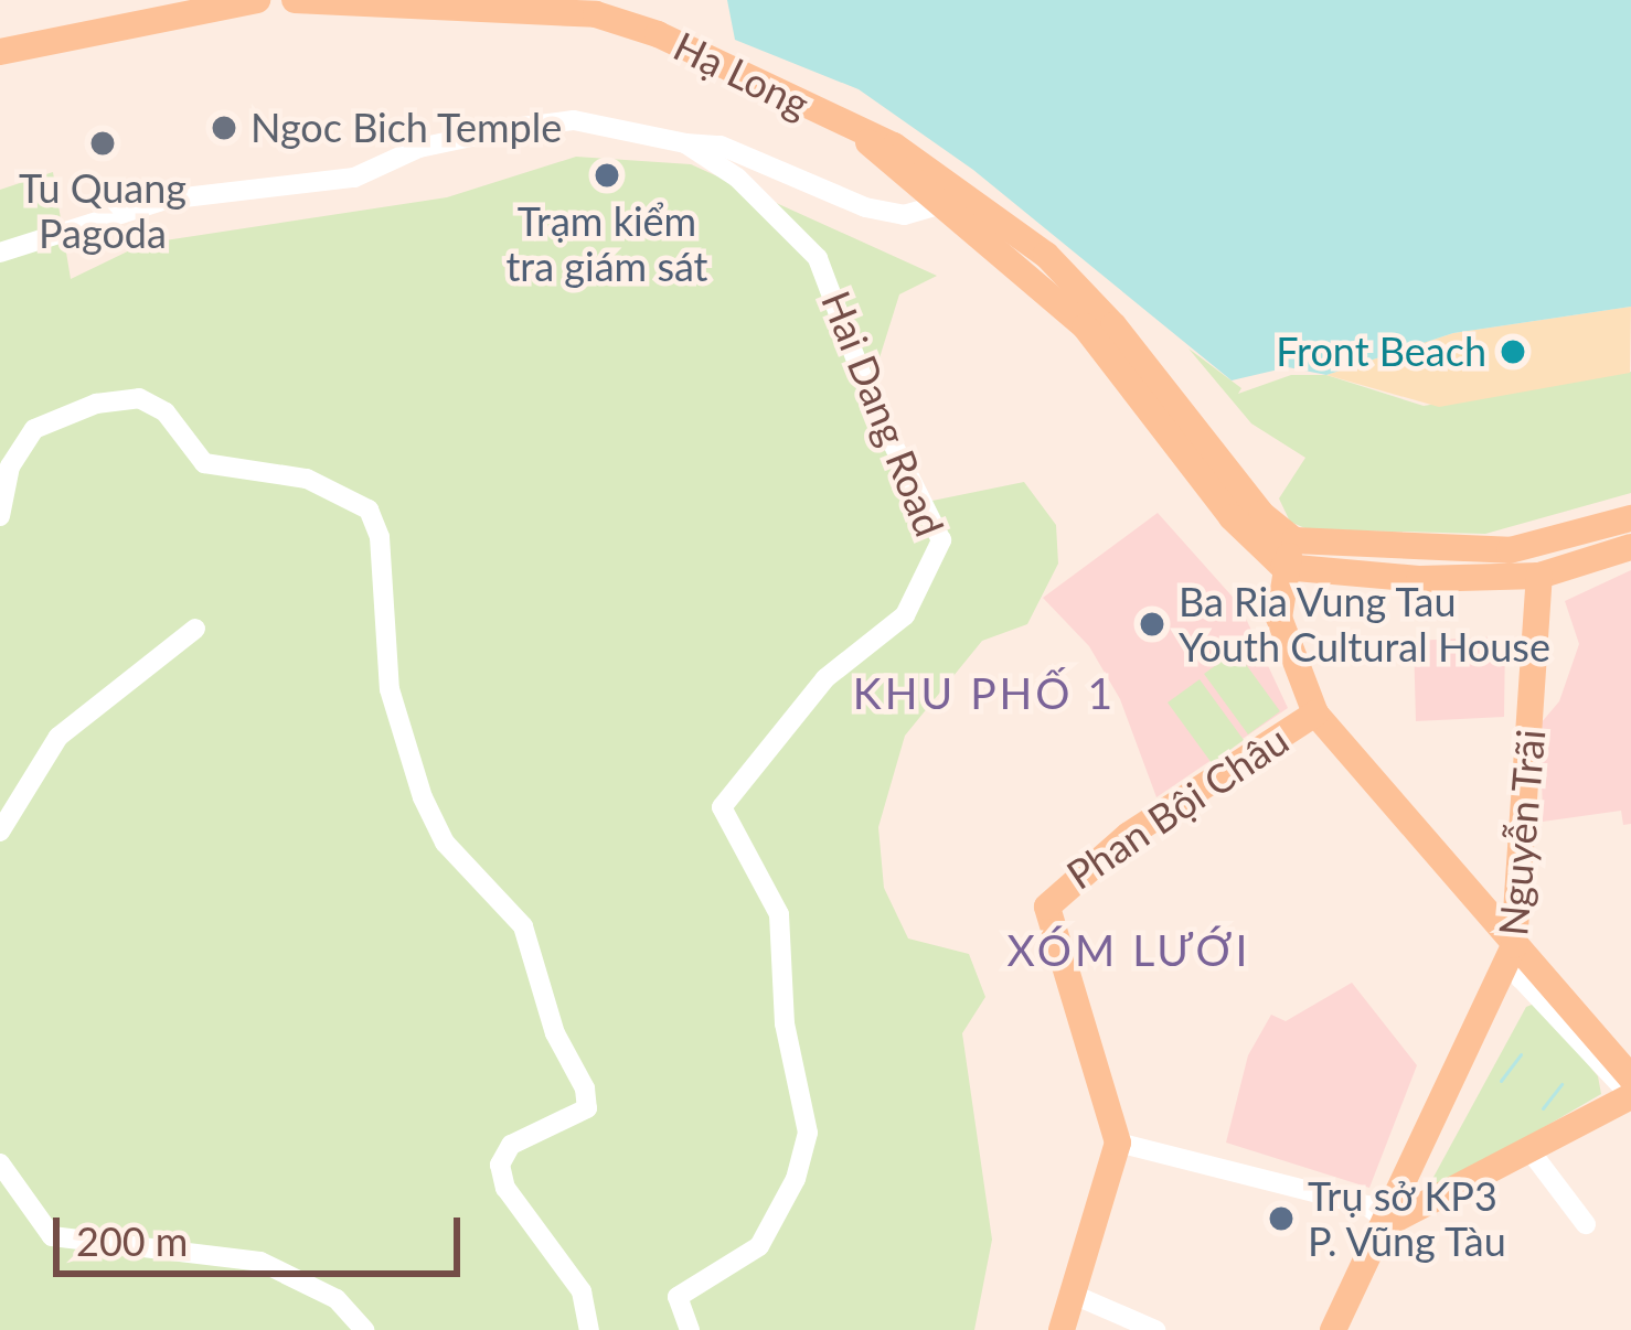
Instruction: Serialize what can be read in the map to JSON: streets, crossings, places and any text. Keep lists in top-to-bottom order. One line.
{"streets":{"main road":["Hạ Long","Phan Bội Châu","Nguyễn Trãi"],"street":["Hai Dang Road"]},"districts":["KHU PHỐ 1","XÓM LƯỚI"],"places":["Ngoc Bich Temple","Tu Quang Pagoda","Trạm kiểm tra giám sát","Front Beach","Ba Ria Vung Tau Youth Cultural House","Trụ sở KP3 P. Vũng Tàu"],"scale_bar":"200 m"}
